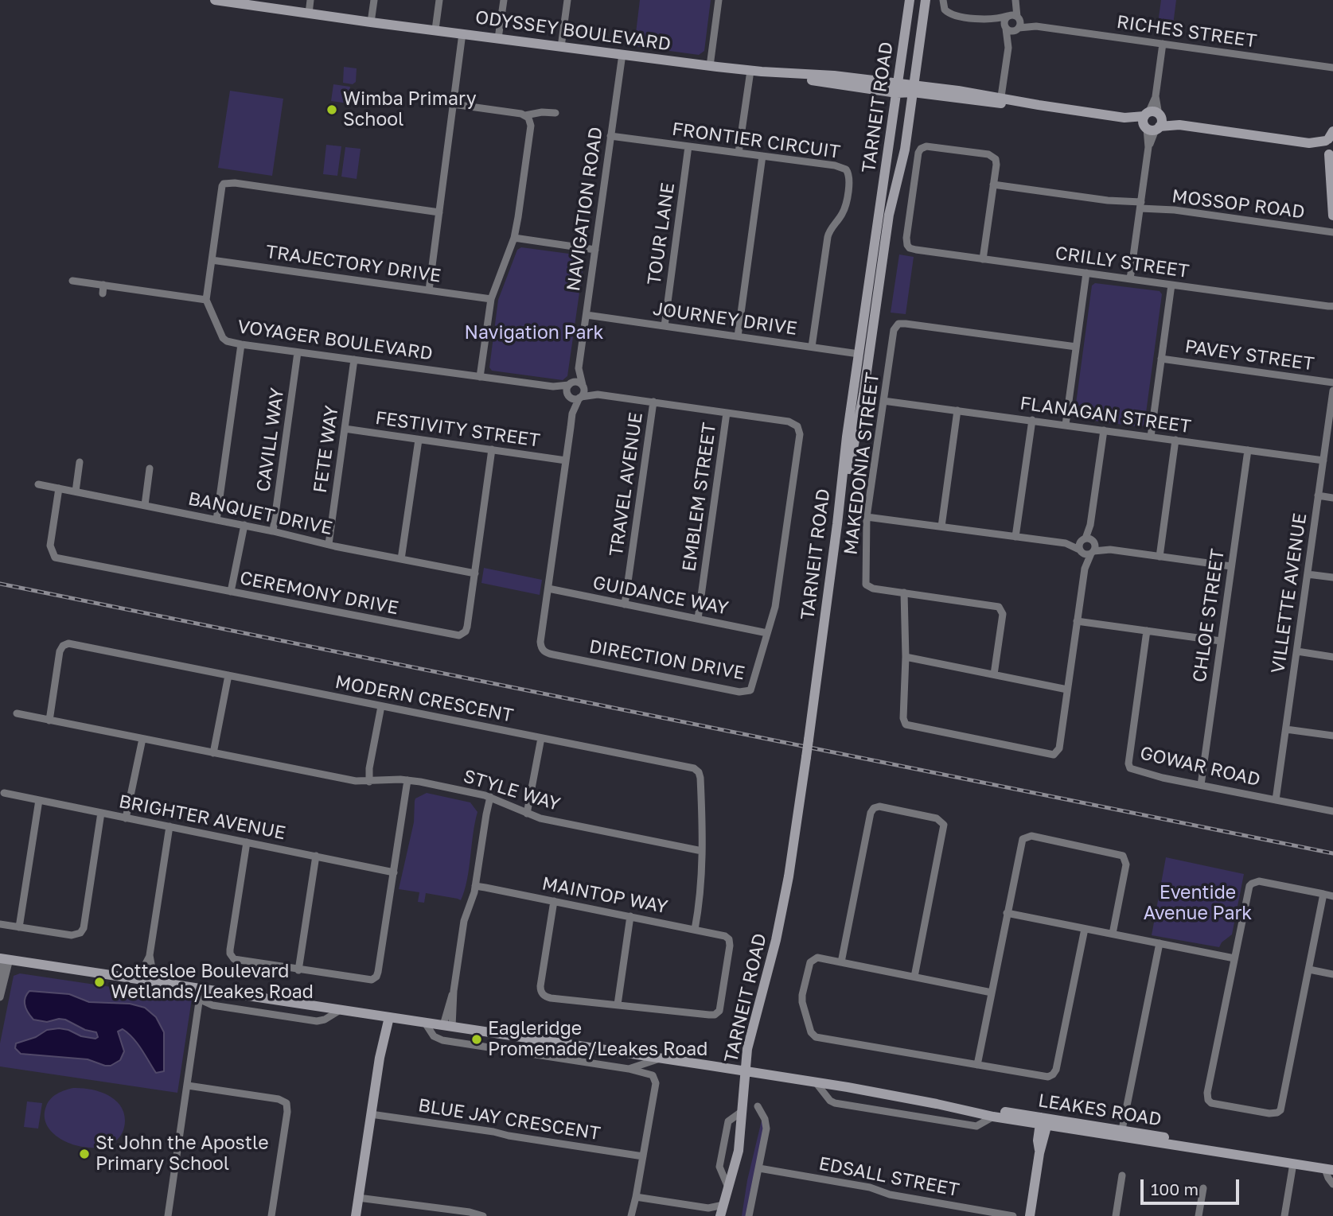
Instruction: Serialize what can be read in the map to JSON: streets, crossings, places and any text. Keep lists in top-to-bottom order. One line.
{"streets":{"street":["ODYSSEY BOULEVARD","RICHES STREET","TARNEIT ROAD","FRONTIER CIRCUIT","MOSSOP ROAD","NAVIGATION ROAD","TOUR LANE","CRILLY STREET","TRAJECTORY DRIVE","JOURNEY DRIVE","VOYAGER BOULEVARD","PAVEY STREET","FLANAGAN STREET","FESTIVITY STREET","CAVILL WAY","FETE WAY","MAKEDONIA STREET","TRAVEL AVENUE","EMBLEM STREET","BANQUET DRIVE","CEREMONY DRIVE","VILLETTE AVENUE","GUIDANCE WAY","CHLOE STREET","DIRECTION DRIVE","MODERN CRESCENT","GOWAR ROAD","STYLE WAY","BRIGHTER AVENUE","MAINTOP WAY","LEAKES ROAD","BLUE JAY CRESCENT","EDSALL STREET"]},"crossings":[["ODYSSEY BOULEVARD","TARNEIT ROAD"],["ODYSSEY BOULEVARD","NAVIGATION ROAD"],["TARNEIT ROAD","JOURNEY DRIVE"],["TARNEIT ROAD","LEAKES ROAD"],["FRONTIER CIRCUIT","NAVIGATION ROAD"],["FRONTIER CIRCUIT","TOUR LANE"],["FRONTIER CIRCUIT","JOURNEY DRIVE"],["MOSSOP ROAD","CRILLY STREET"],["NAVIGATION ROAD","JOURNEY DRIVE"],["NAVIGATION ROAD","VOYAGER BOULEVARD"],["TOUR LANE","JOURNEY DRIVE"],["VOYAGER BOULEVARD","CAVILL WAY"],["VOYAGER BOULEVARD","FETE WAY"],["FLANAGAN STREET","MAKEDONIA STREET"],["FLANAGAN STREET","VILLETTE AVENUE"],["FLANAGAN STREET","CHLOE STREET"],["FESTIVITY STREET","FETE WAY"],["FESTIVITY STREET","CEREMONY DRIVE"],["CAVILL WAY","BANQUET DRIVE"],["FETE WAY","BANQUET DRIVE"],["TRAVEL AVENUE","GUIDANCE WAY"],["EMBLEM STREET","GUIDANCE WAY"],["EMBLEM STREET","DIRECTION DRIVE"],["BANQUET DRIVE","CEREMONY DRIVE"],["VILLETTE AVENUE","GOWAR ROAD"],["GUIDANCE WAY","DIRECTION DRIVE"],["CHLOE STREET","GOWAR ROAD"],["MODERN CRESCENT","STYLE WAY"],["MODERN CRESCENT","MAINTOP WAY"]],"parks":["Navigation Park","Eventide Avenue Park"],"places":["Wimba Primary School","Cottesloe Boulevard Wetlands/Leakes Road","Eagleridge Promenade/Leakes Road","St John the Apostle Primary School"],"scale_bar":"100 m"}
